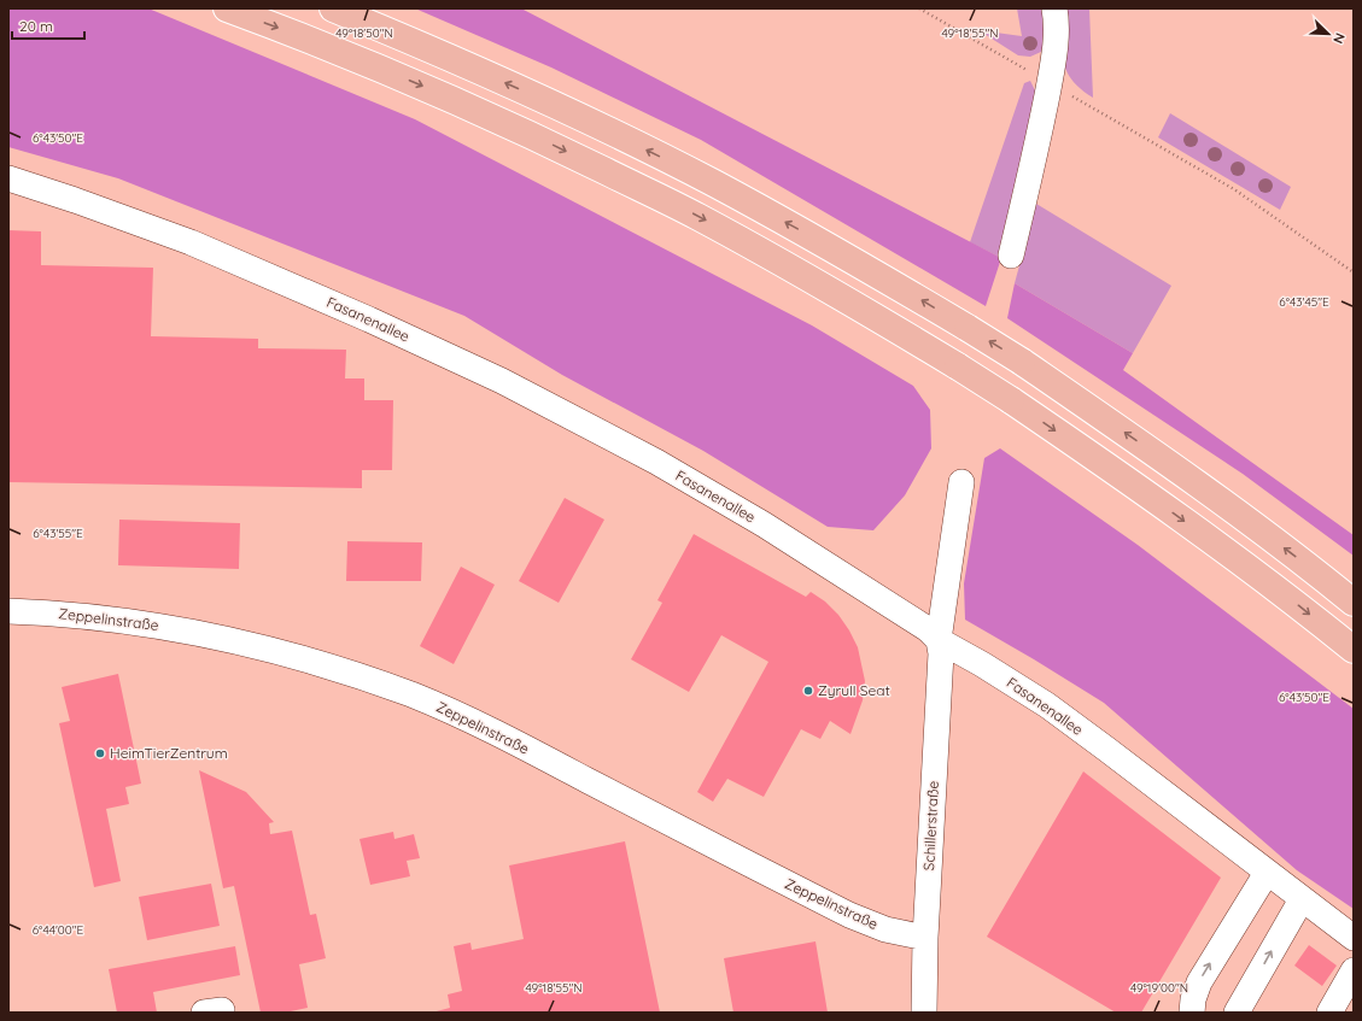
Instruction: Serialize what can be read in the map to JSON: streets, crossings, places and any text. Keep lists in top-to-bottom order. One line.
{"streets":{"street":["Fasanenallee","Zeppelinstraße","Schillerstraße"]},"crossings":[["Fasanenallee","Schillerstraße"],["Zeppelinstraße","Schillerstraße"]],"places":["Zyrull Seat","HeimTierZentrum"],"scale_bar":"20 m","north":"bottom right","coordinates":["49°18'50\"N","49°18'55\"N","6°43'50\"E","6°43'45\"E","6°43'55\"E","6°44'00\"E","49°19'00\"N"]}
